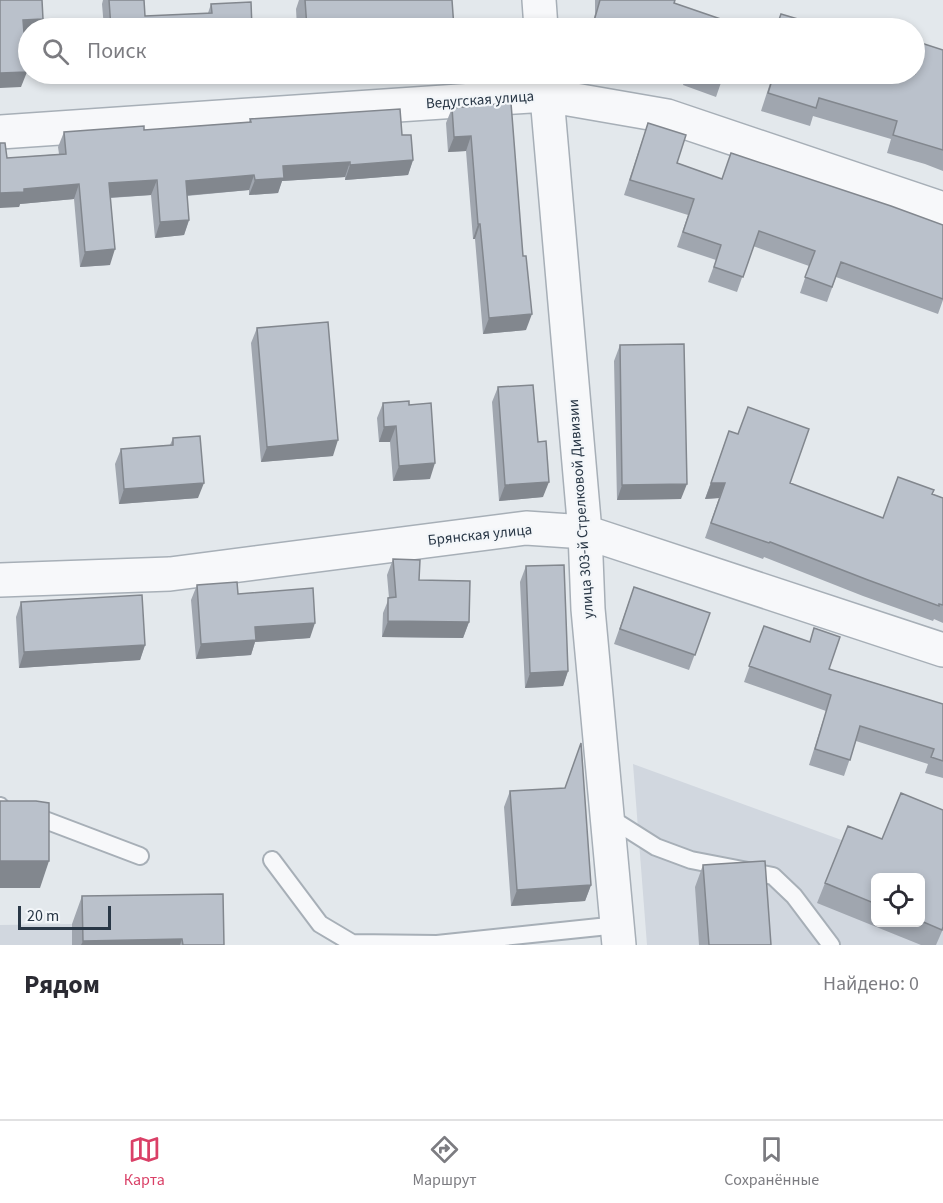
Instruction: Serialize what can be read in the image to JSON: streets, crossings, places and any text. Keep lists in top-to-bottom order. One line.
{"streets":{"street":["Ведугская улица","улица 303-й Стрелковой Дивизии","Брянская улица"]},"crossings":[["Ведугская улица","улица 303-й Стрелковой Дивизии"],["улица 303-й Стрелковой Дивизии","Брянская улица"]],"scale_bar":"20 m","page":{"search":"Поиск","scale":"20 m","heading":["Рядом","Найдено: 0"],"nav":["Карта","Маршрут","Сохранённые"]}}
